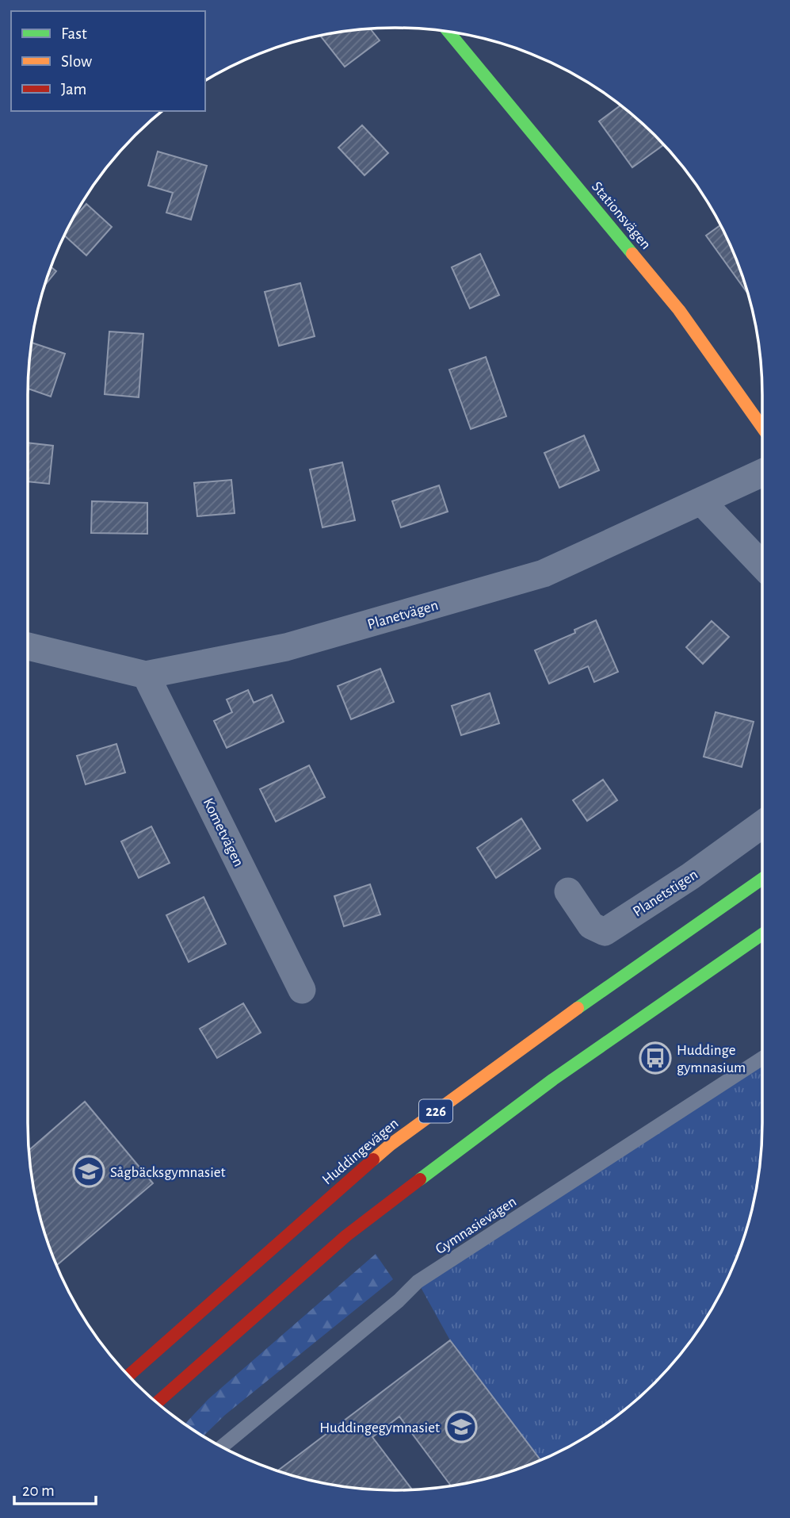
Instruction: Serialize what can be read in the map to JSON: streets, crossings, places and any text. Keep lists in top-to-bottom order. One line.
{"streets":{"main road":["Stationsvägen","226","Huddingevägen"],"street":["Planetvägen","Kometvägen","Planetstigen"],"lane":["Gymnasievägen"]},"crossings":[["Planetvägen","Kometvägen"]],"places":{"bus stop":["Huddinge gymnasium"],"school or university":["Sågbäcksgymnasiet","Huddingegymnasiet"]},"legend":["Fast","Slow","Jam"],"scale_bar":"20 m"}
